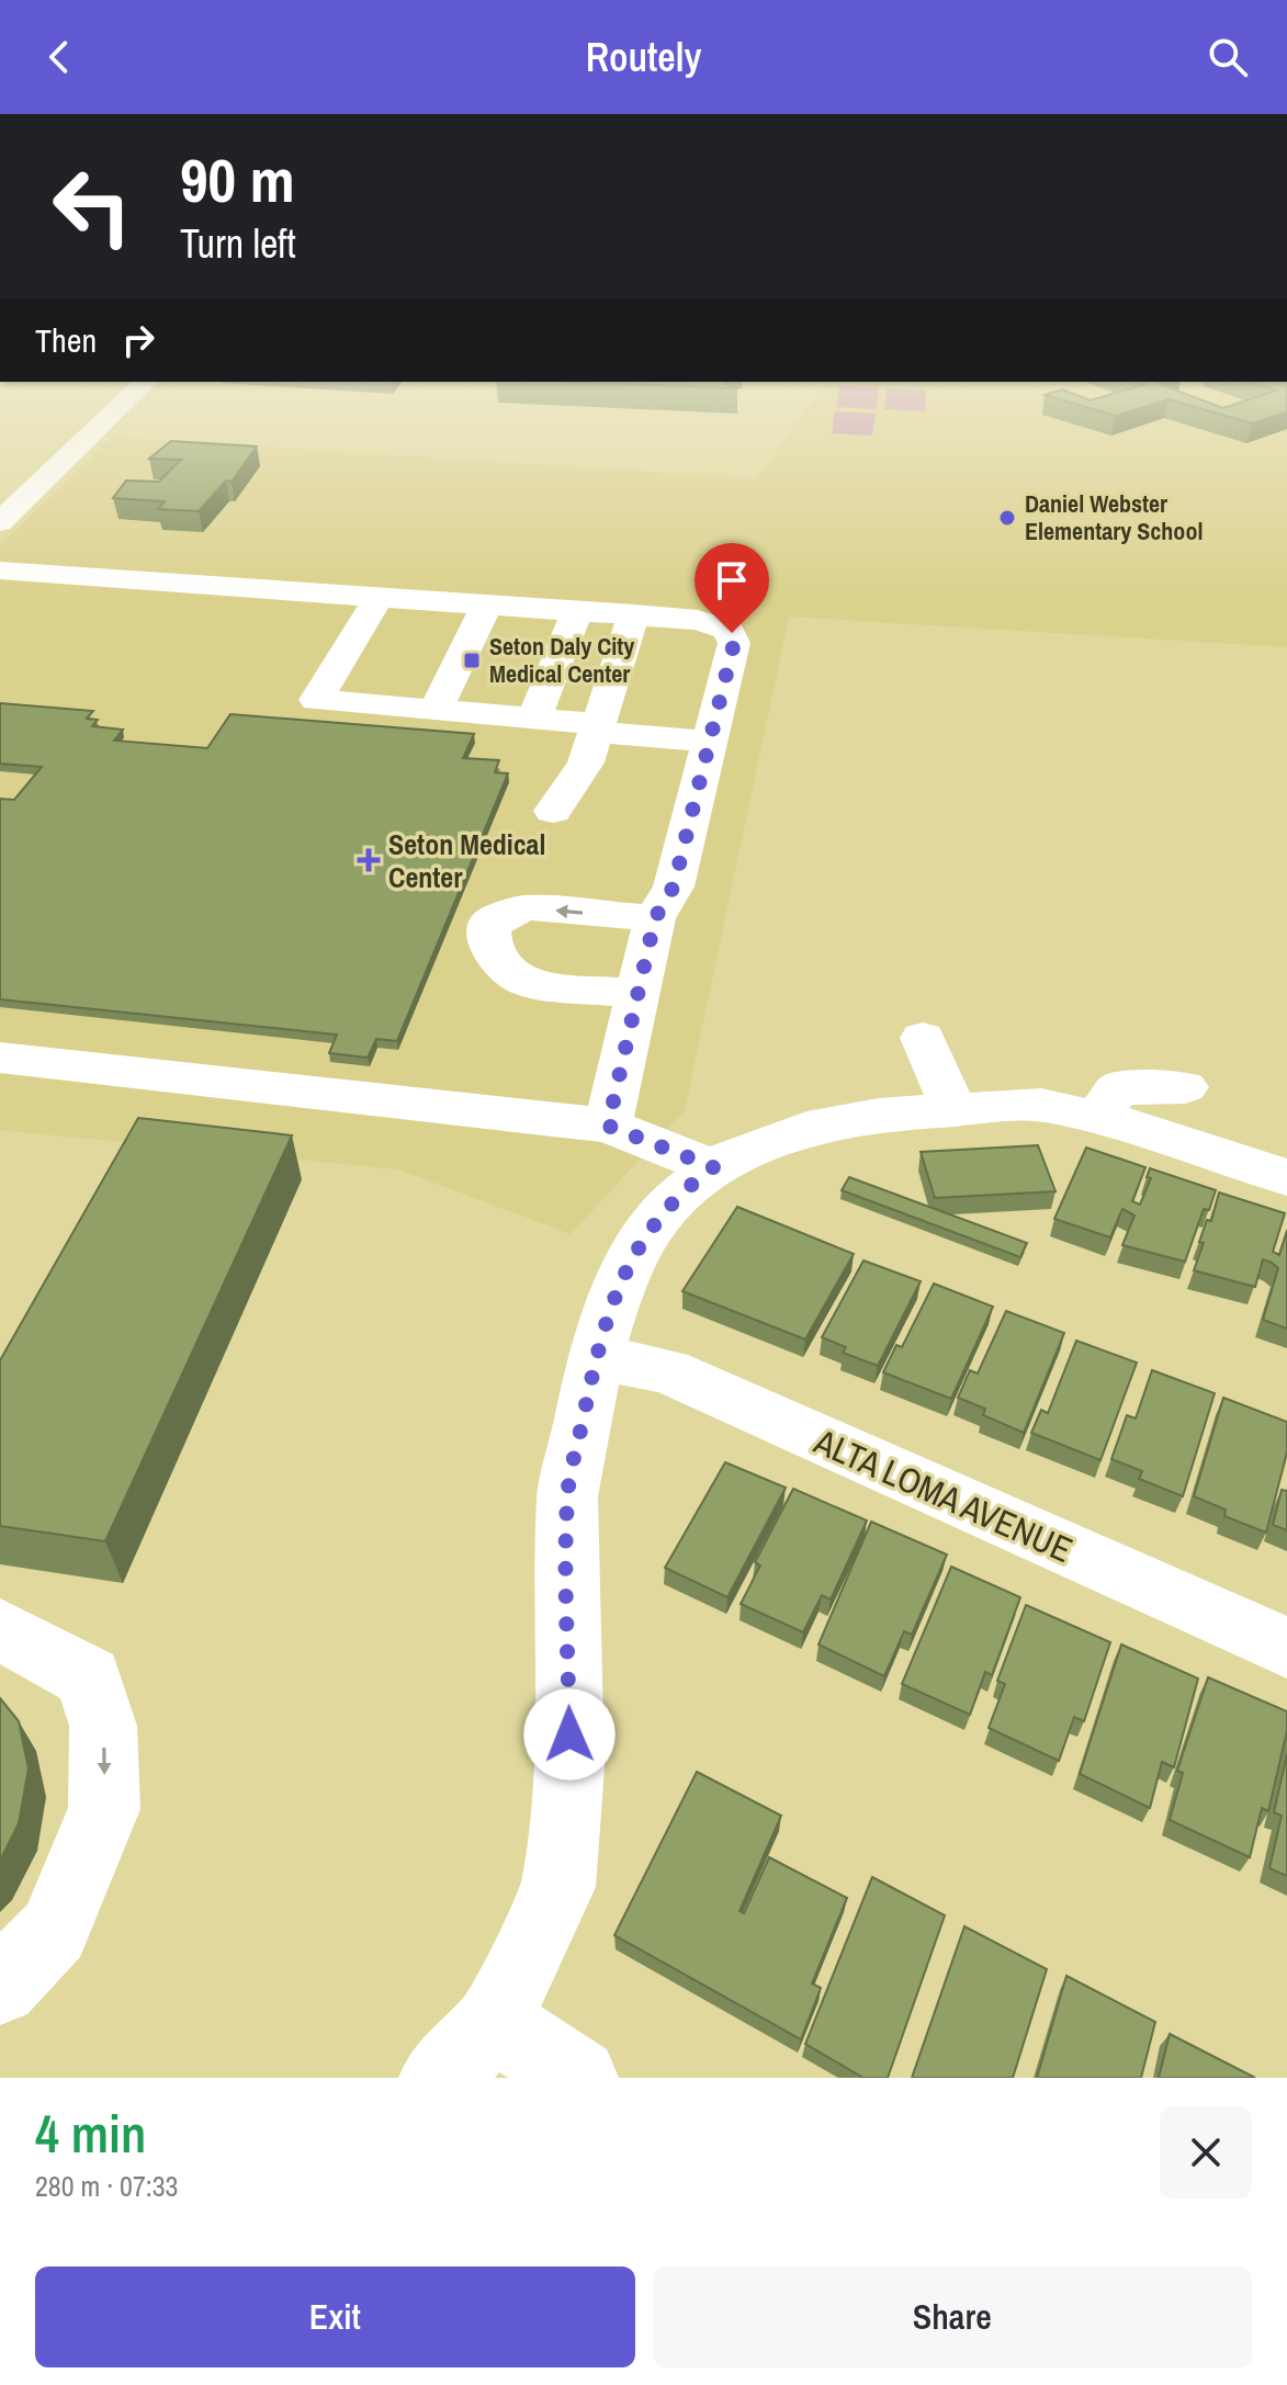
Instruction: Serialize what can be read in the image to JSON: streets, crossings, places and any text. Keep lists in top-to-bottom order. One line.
{"streets":{"street":["ALTA LOMA AVENUE"]},"places":{"other":["Daniel Webster Elementary School"],"transit":["Seton Daly City Medical Center"],"health":["Seton Medical Center"]},"page":{"header":"Routely","turn":["90 m","Turn left"],"then":"Then","heading":["4 min","280 m · 07:33"],"buttons":["Exit","Share"]}}
